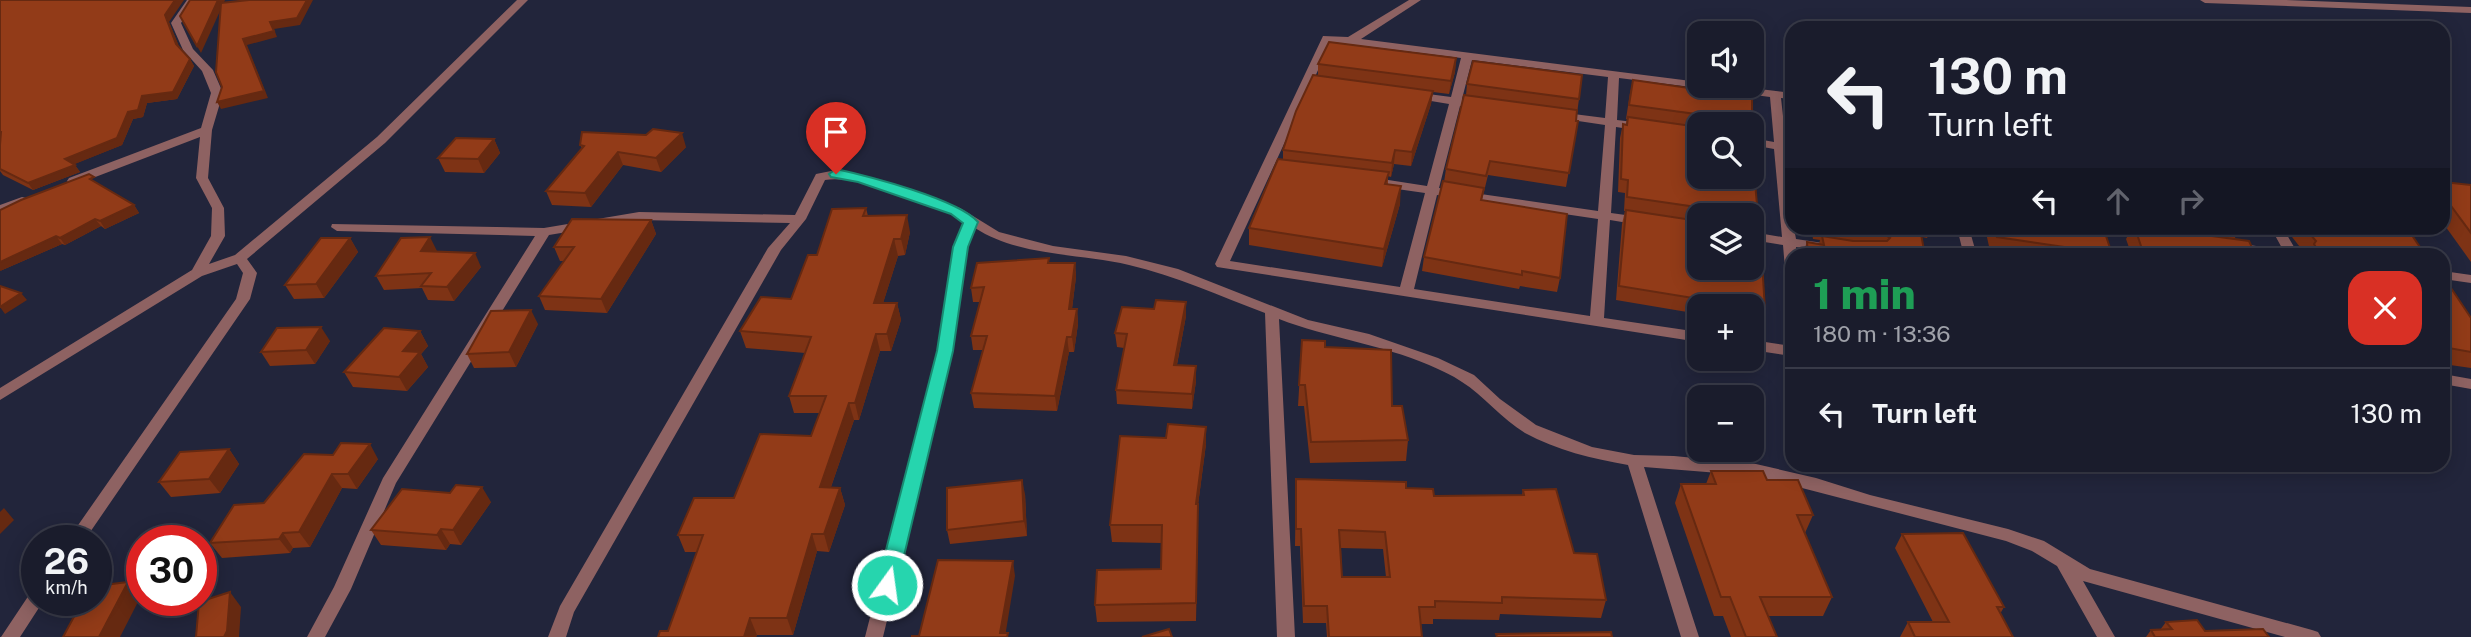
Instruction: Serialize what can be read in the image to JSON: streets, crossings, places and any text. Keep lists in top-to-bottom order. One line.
{"page":{"map_buttons":["+","−"],"turn":["130 m","Turn left"],"heading":["1 min","180 m · 13:36"],"list":[{"name":"Turn left","value":"130 m"}],"speed":"26 km/h","limit":"30"}}
